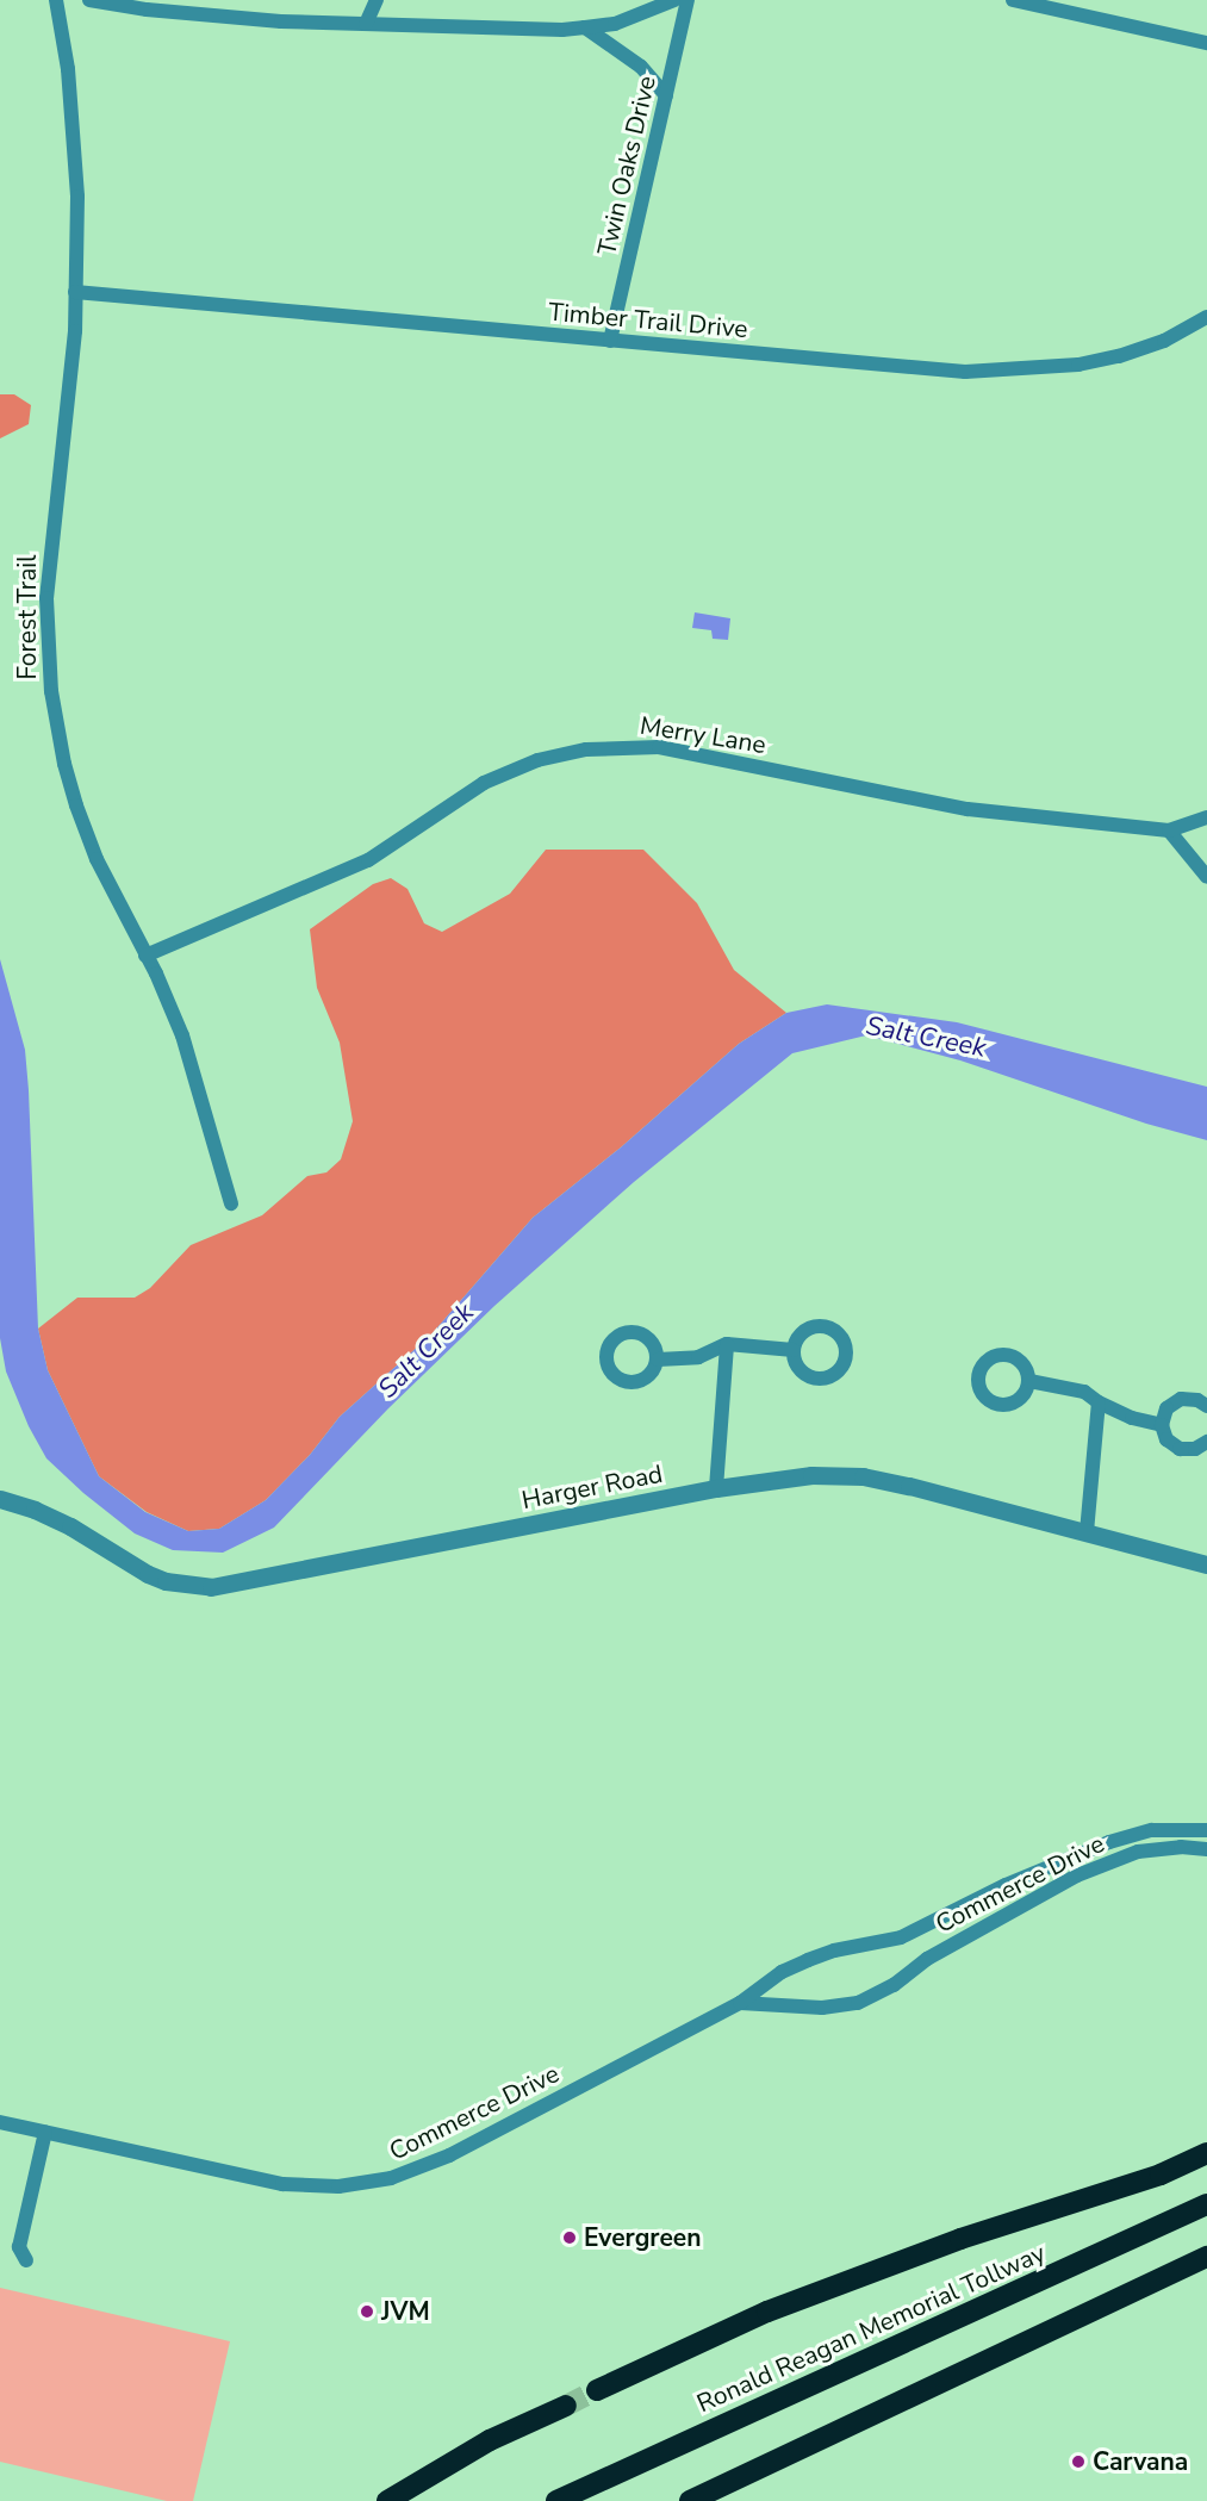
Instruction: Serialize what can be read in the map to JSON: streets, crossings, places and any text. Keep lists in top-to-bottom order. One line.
{"streets":{"highway":["Ronald Reagan Memorial Tollway"],"street":["Twin Oaks Drive","Timber Trail Drive","Forest Trail","Merry Lane","Harger Road","Commerce Drive"]},"crossings":[["Twin Oaks Drive","Timber Trail Drive"],["Timber Trail Drive","Forest Trail"],["Forest Trail","Merry Lane"]],"water":["Salt Creek"],"places":["Evergreen","JVM","Carvana"]}
